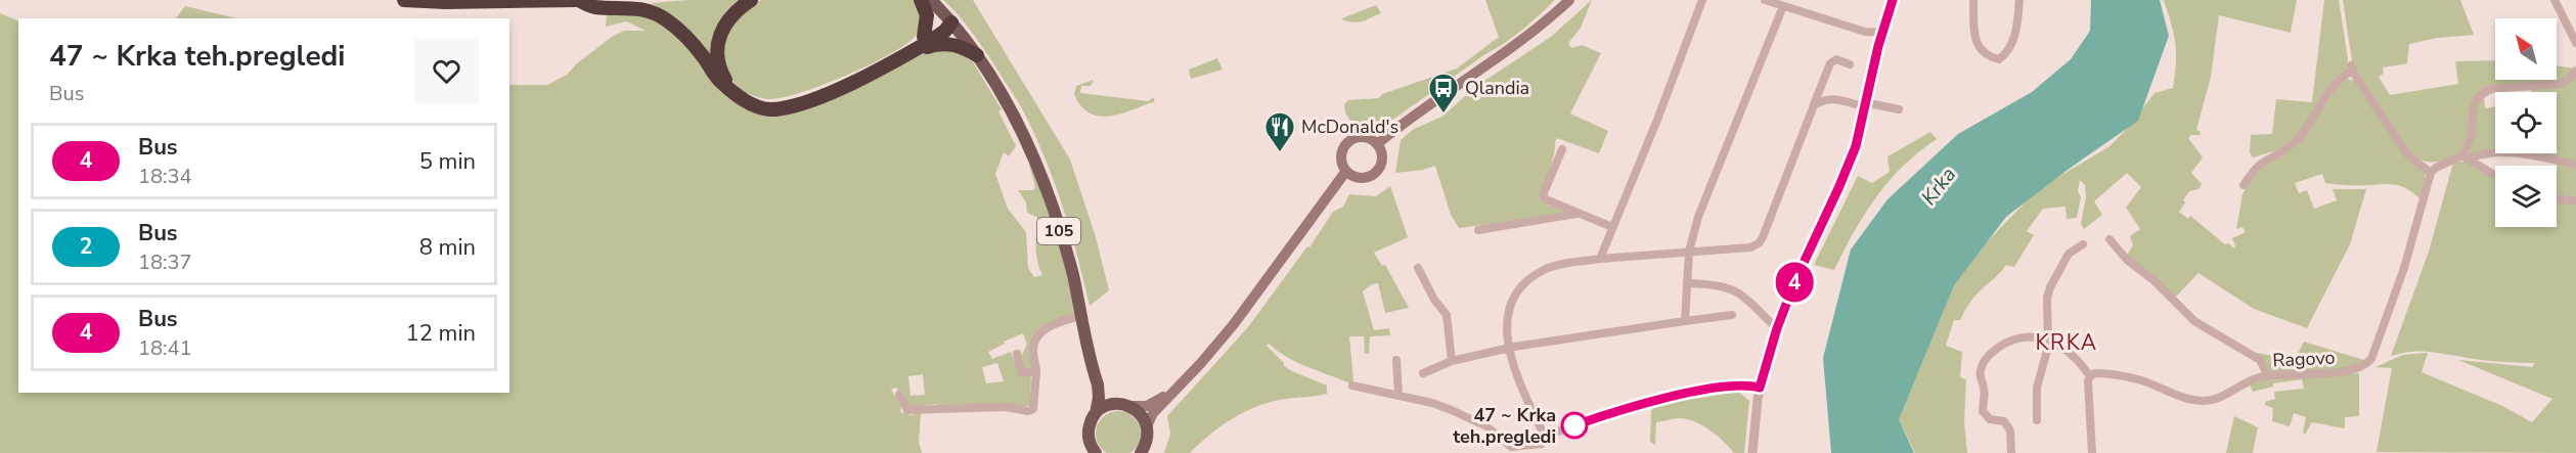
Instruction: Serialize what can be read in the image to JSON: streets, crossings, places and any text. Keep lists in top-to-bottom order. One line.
{"streets":{"main road":["105"],"street":["Ragovo"]},"districts":["KRKA"],"water":["Krka"],"places":{"bus stop":["Qlandia"],"restaurant":["McDonald's"],"other":["47 ~ Krka teh.pregledi"]},"lines":["bus line 4"],"north":"top left","page":{"on_map":"4","heading":["47 ~ Krka teh.pregledi","Bus"],"list":[{"mark":"4","name":"Bus","note":"18:34","value":"5 min"},{"mark":"2","name":"Bus","note":"18:37","value":"8 min"},{"mark":"4","name":"Bus","note":"18:41","value":"12 min"}]}}
